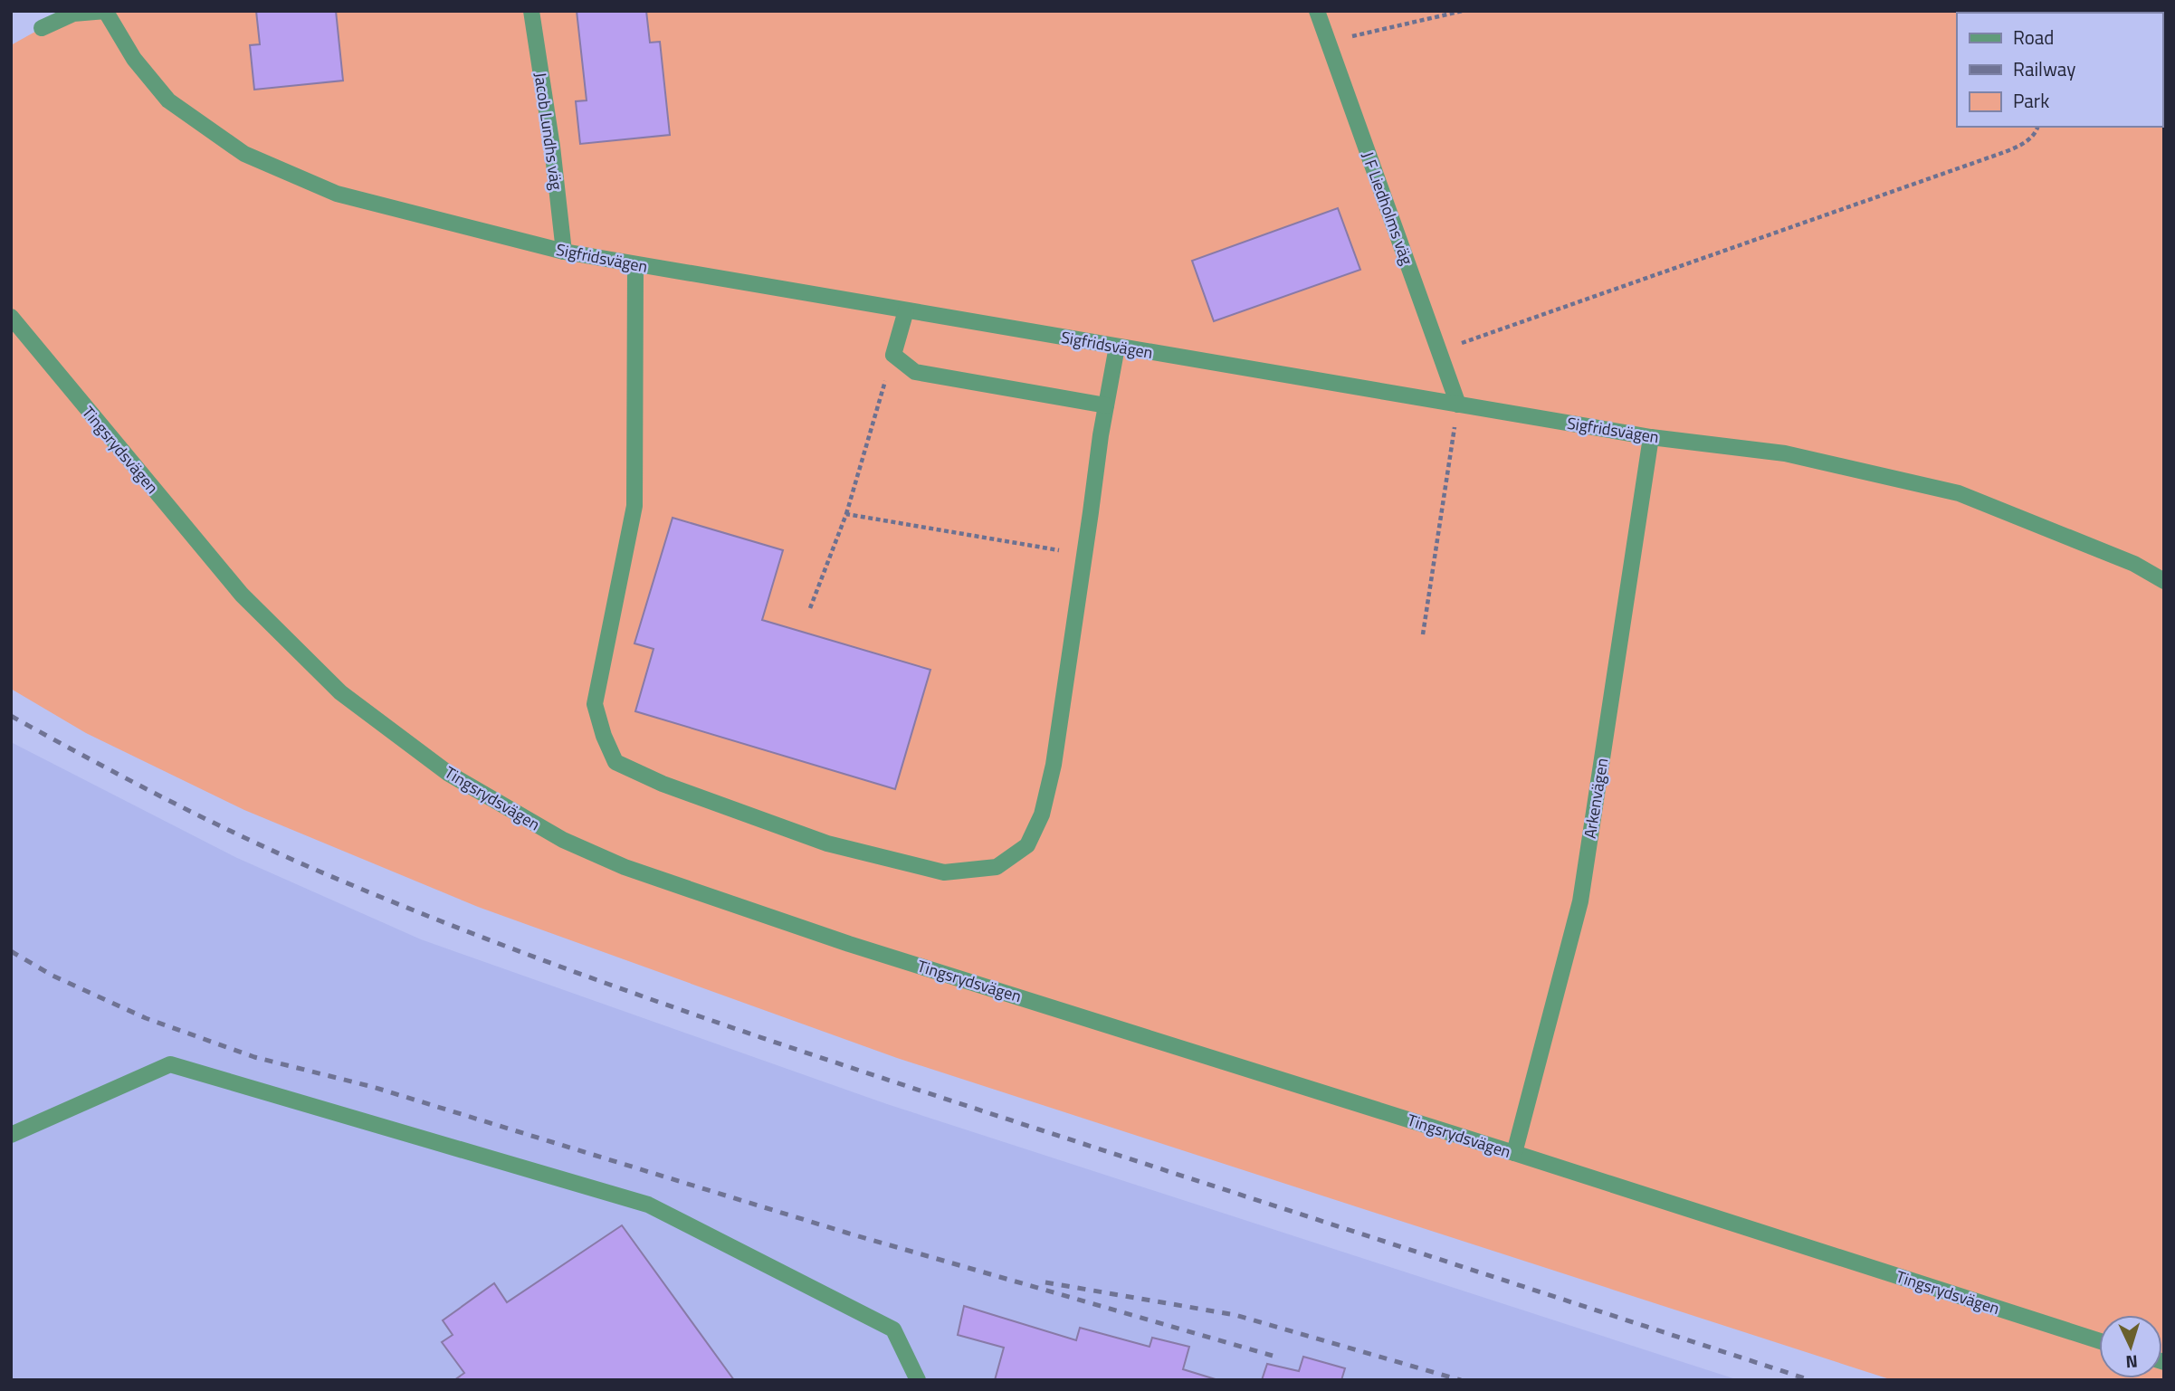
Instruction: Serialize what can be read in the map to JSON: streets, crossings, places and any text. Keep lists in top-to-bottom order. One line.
{"streets":{"street":["Jacob Lundhs väg","J F Liedholms väg","Sigfridsvägen","Tingsrydsvägen","Arkenvägen"]},"crossings":[["Jacob Lundhs väg","Sigfridsvägen"],["J F Liedholms väg","Sigfridsvägen"],["Sigfridsvägen","Arkenvägen"],["Tingsrydsvägen","Arkenvägen"]],"legend":["Road","Railway","Park"],"north":"bottom"}
